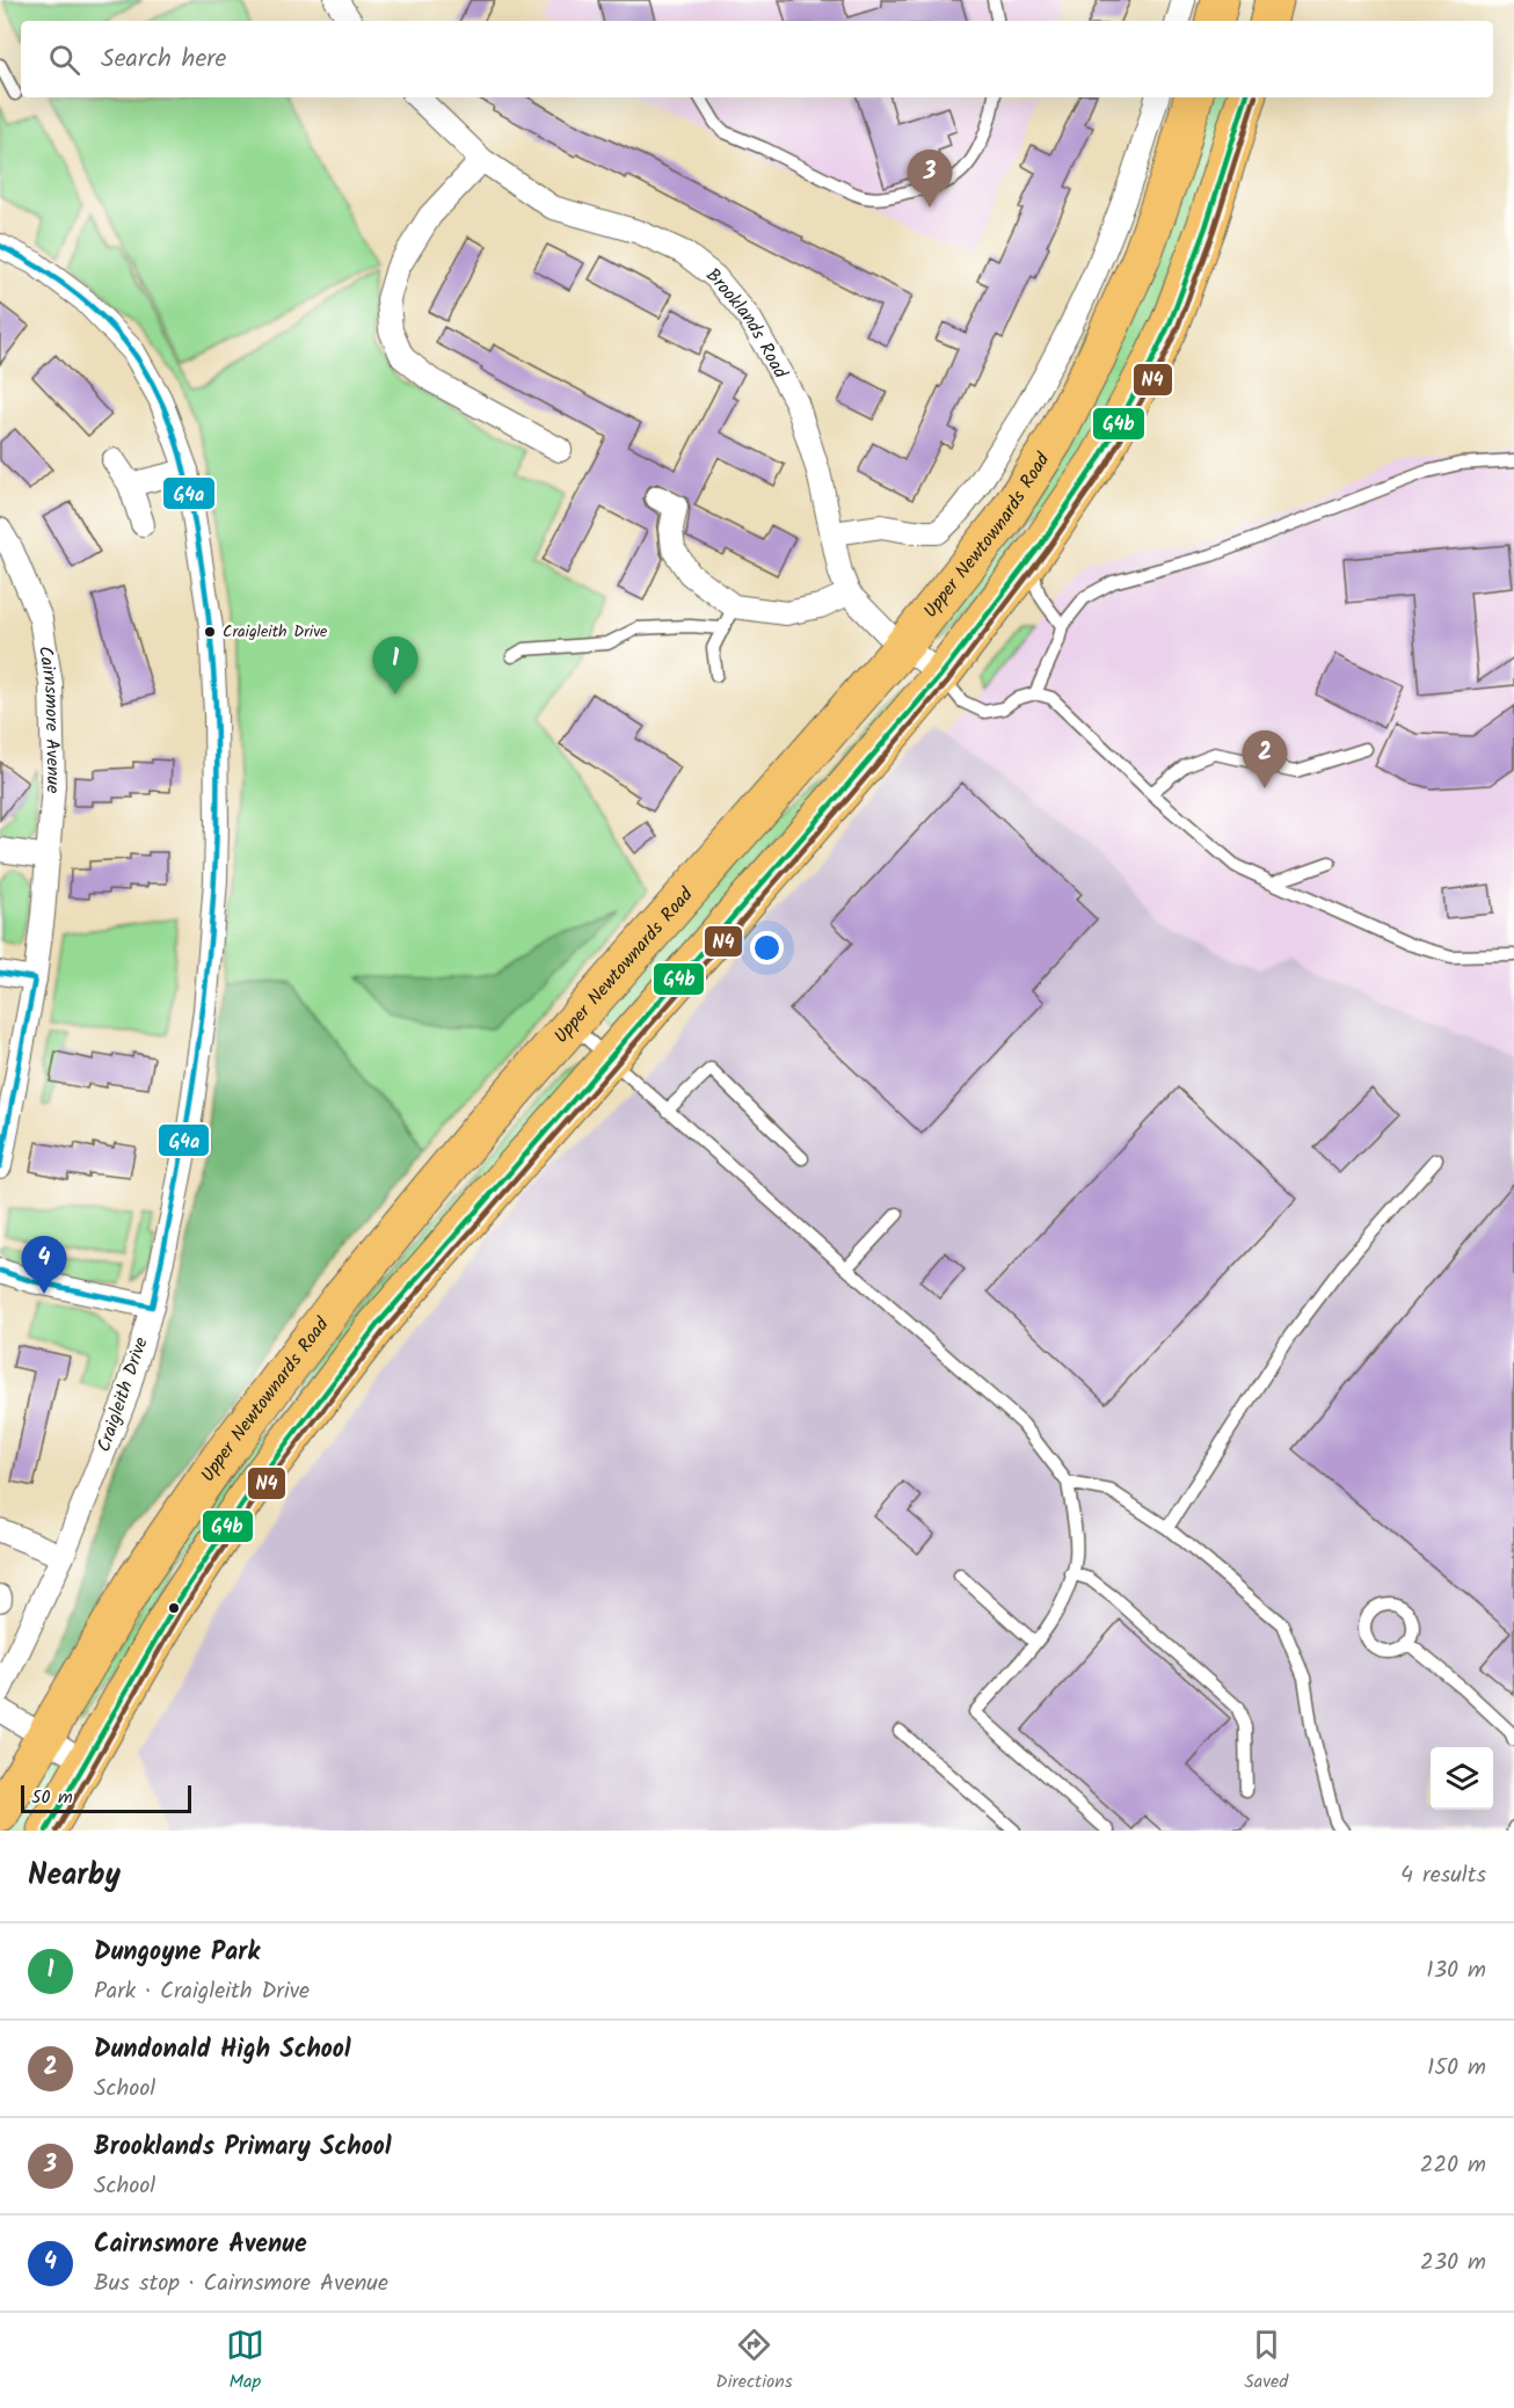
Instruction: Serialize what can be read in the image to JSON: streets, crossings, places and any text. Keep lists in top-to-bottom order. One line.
{"streets":{"highway":["Upper Newtownards Road"],"street":["Brooklands Road","Cairnsmore Avenue","Craigleith Drive"]},"crossings":[["Brooklands Road","Upper Newtownards Road"]],"places":["Craigleith Drive"],"lines":["transit line G4b","transit line N4","transit line G4a"],"scale_bar":"50 m","page":{"search":"Search here","pins":["3","1","2","4"],"scale":"50 m","heading":["Nearby","4 results"],"list":[{"mark":"1","name":"Dungoyne Park","note":"Park · Craigleith Drive","value":"130 m"},{"mark":"2","name":"Dundonald High School","note":"School","value":"150 m"},{"mark":"3","name":"Brooklands Primary School","note":"School","value":"220 m"},{"mark":"4","name":"Cairnsmore Avenue","note":"Bus stop · Cairnsmore Avenue","value":"230 m"}],"nav":["Map","Directions","Saved"]}}
